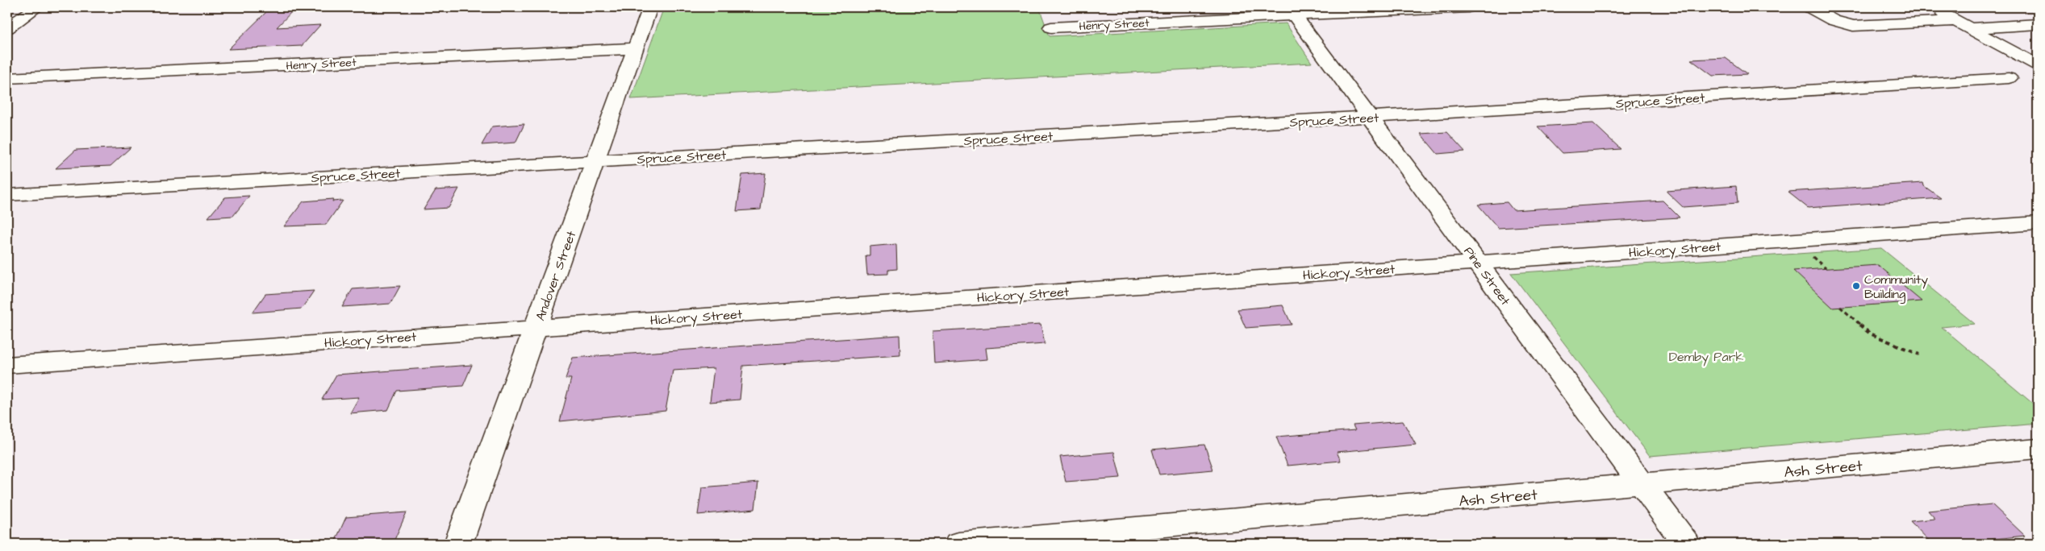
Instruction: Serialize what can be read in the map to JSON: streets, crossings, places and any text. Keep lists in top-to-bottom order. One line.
{"streets":{"street":["Henry Street","Spruce Street","Hickory Street","Andover Street","Pine Street","Ash Street"]},"crossings":[["Henry Street","Andover Street"],["Henry Street","Pine Street"],["Spruce Street","Andover Street"],["Spruce Street","Pine Street"],["Hickory Street","Andover Street"],["Hickory Street","Pine Street"],["Pine Street","Ash Street"]],"parks":["Demby Park"],"places":["Community Building"]}
